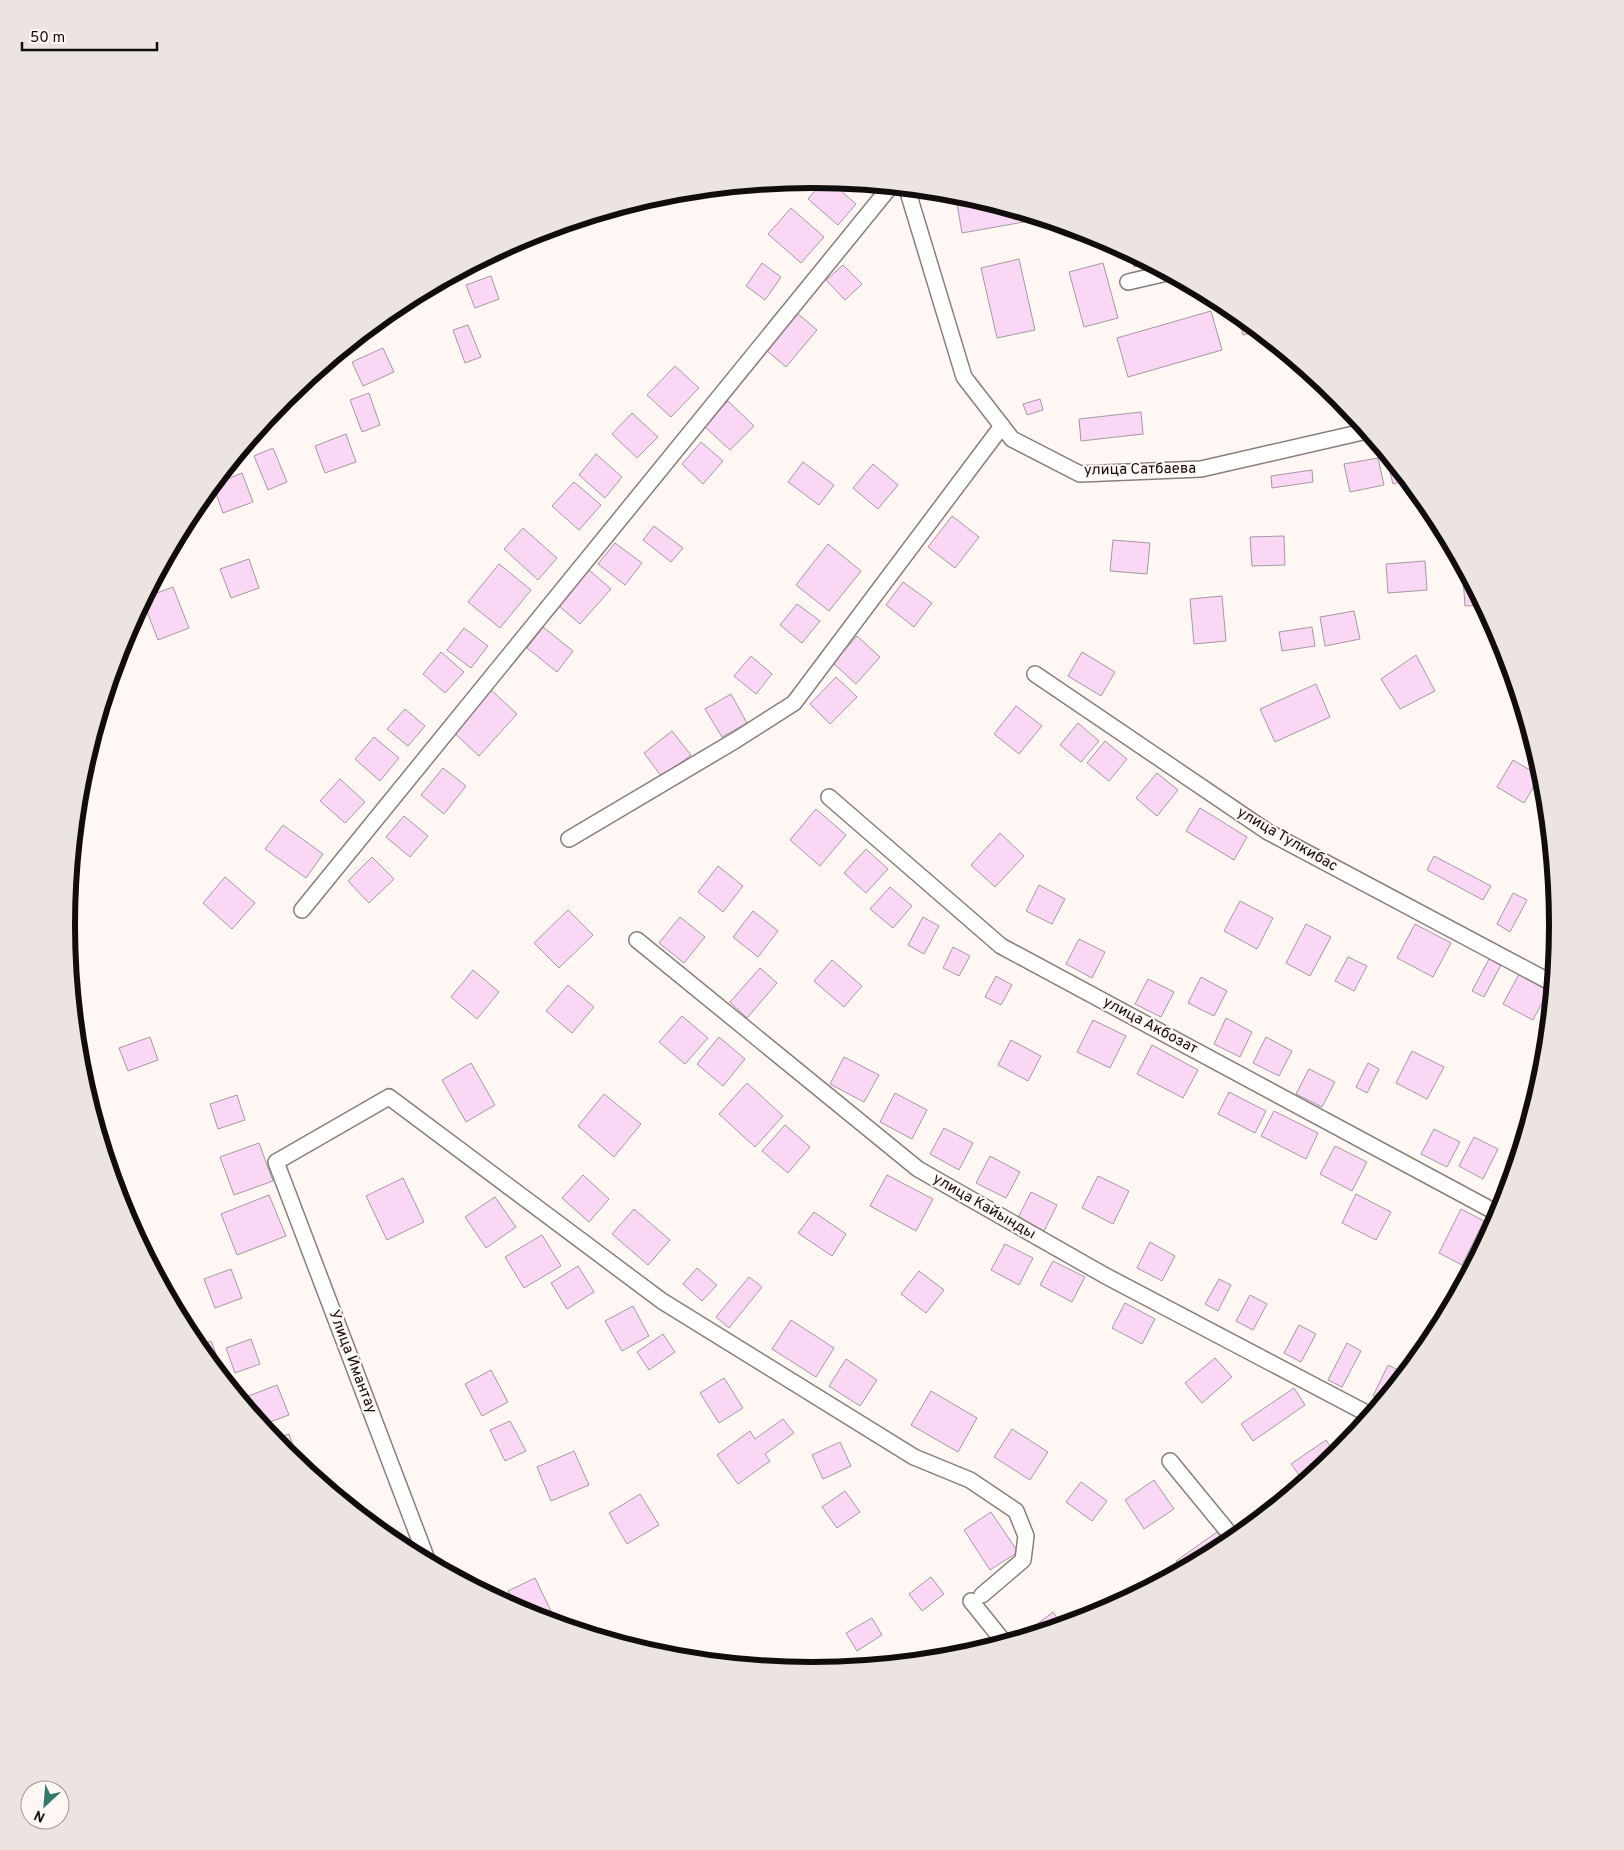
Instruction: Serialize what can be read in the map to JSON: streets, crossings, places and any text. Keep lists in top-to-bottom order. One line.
{"streets":{"street":["улица Сатбаева","улица Тулкибас","улица Акбозат","улица Кайынды","Улица Имантау"]},"scale_bar":"50 m","north":"bottom left"}
